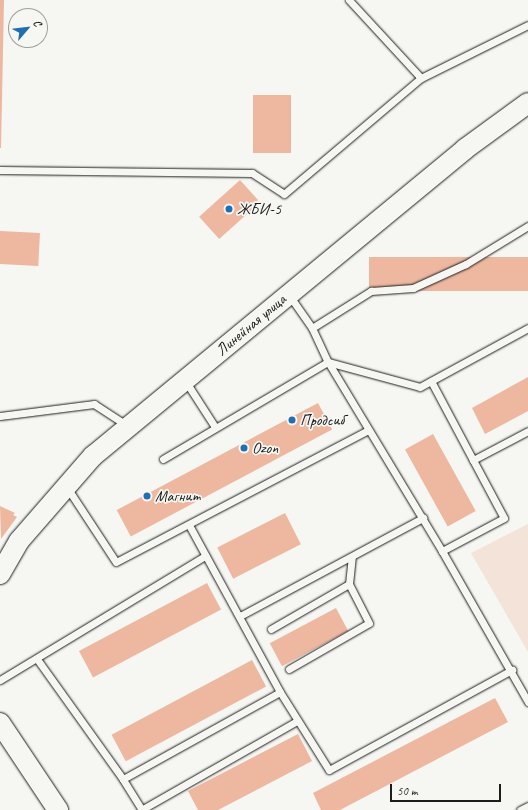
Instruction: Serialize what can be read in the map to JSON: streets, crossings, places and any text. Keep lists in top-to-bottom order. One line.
{"streets":{"main road":["Линейная улица"]},"places":["ЖБИ-5","Продсиб","Ozon","Магнит"],"scale_bar":"50 m","north":"top right"}
